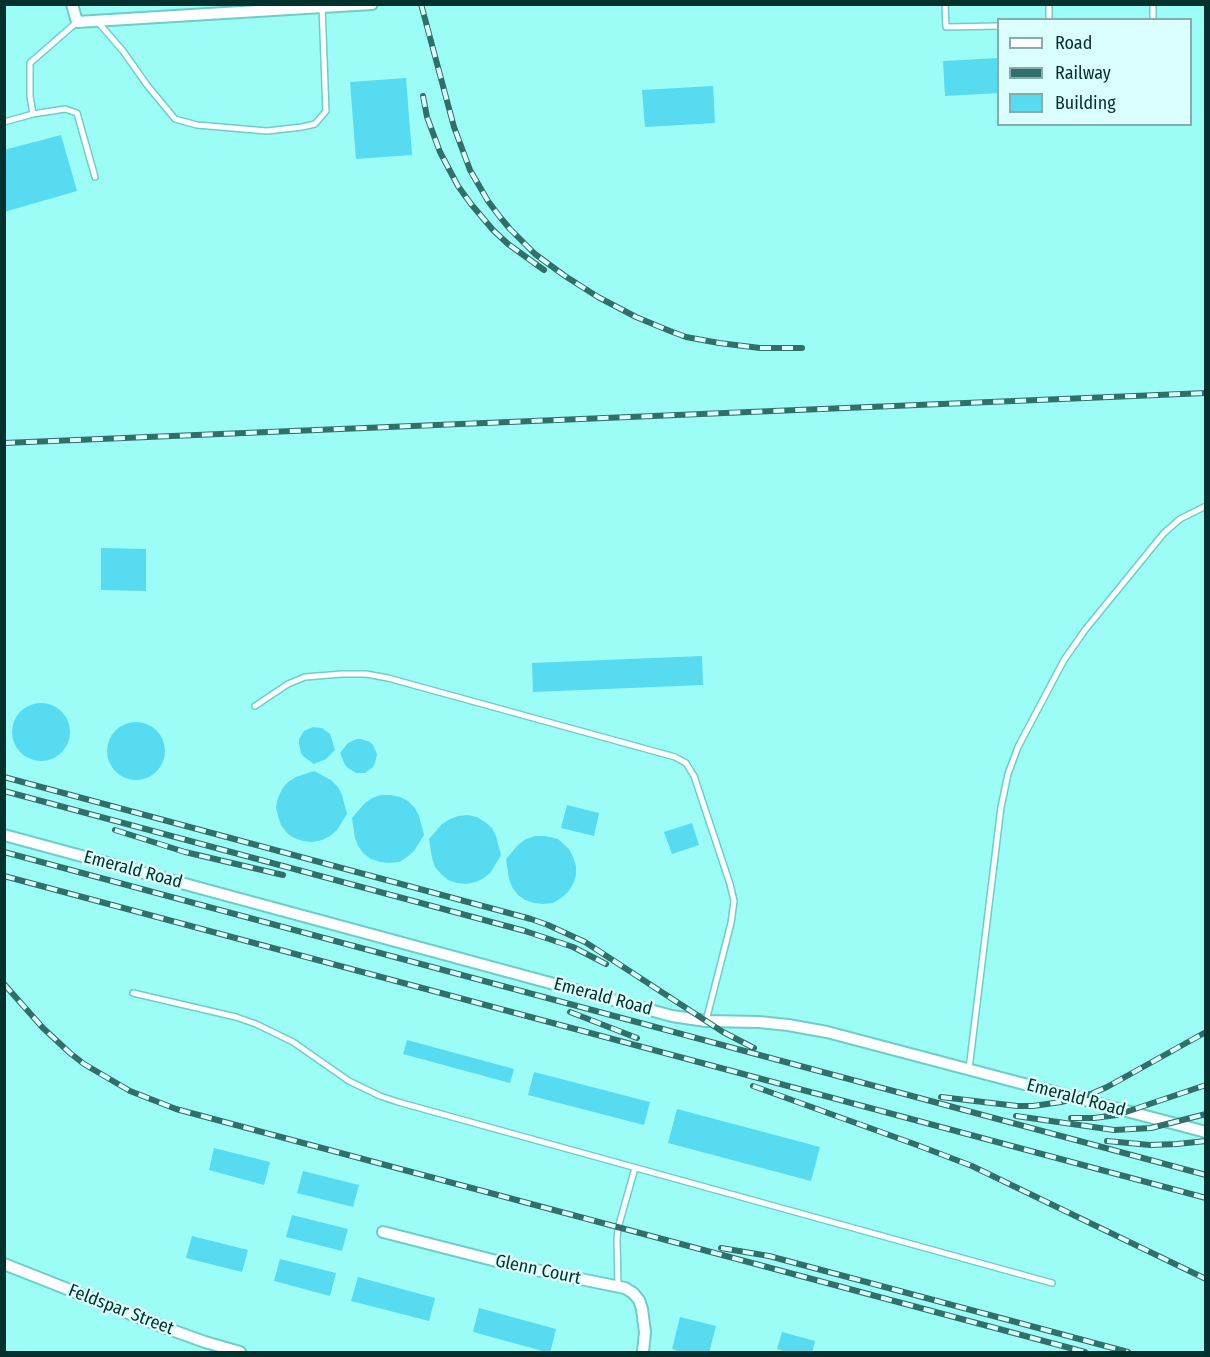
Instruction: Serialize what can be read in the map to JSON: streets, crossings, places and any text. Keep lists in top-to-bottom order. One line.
{"streets":{"street":["Emerald Road","Glenn Court","Feldspar Street"]},"legend":["Road","Railway","Building"]}
